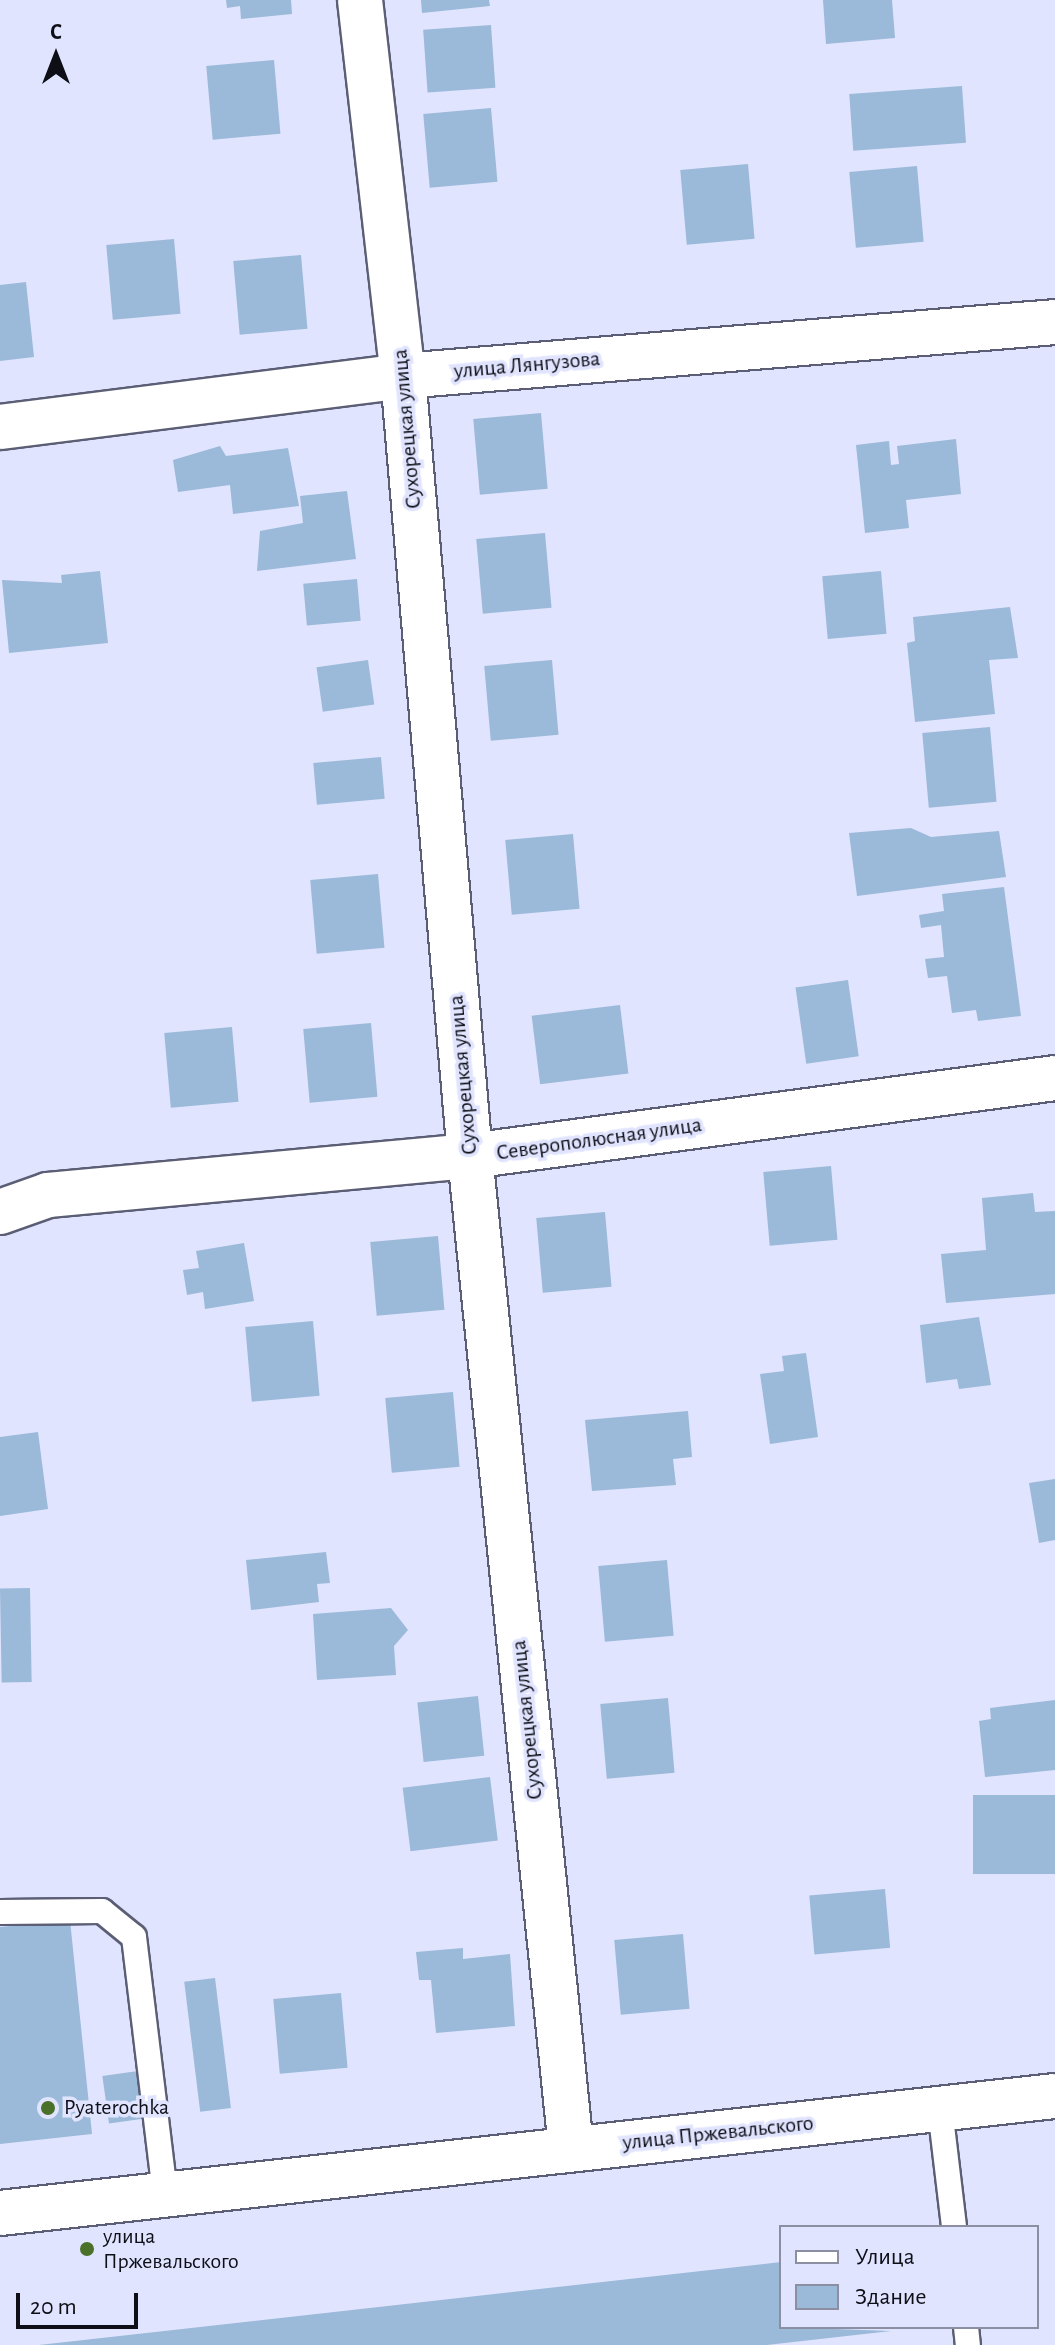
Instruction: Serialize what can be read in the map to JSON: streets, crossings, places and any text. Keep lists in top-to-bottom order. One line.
{"streets":{"street":["улица Лянгузова","Сухорецкая улица","Северополюсная улица","улица Пржевальского"]},"crossings":[["улица Лянгузова","Сухорецкая улица"],["Сухорецкая улица","Северополюсная улица"],["Сухорецкая улица","улица Пржевальского"]],"places":["Pyaterochka","улица Пржевальского"],"legend":["Улица","Здание"],"scale_bar":"20 m","north":"top"}
